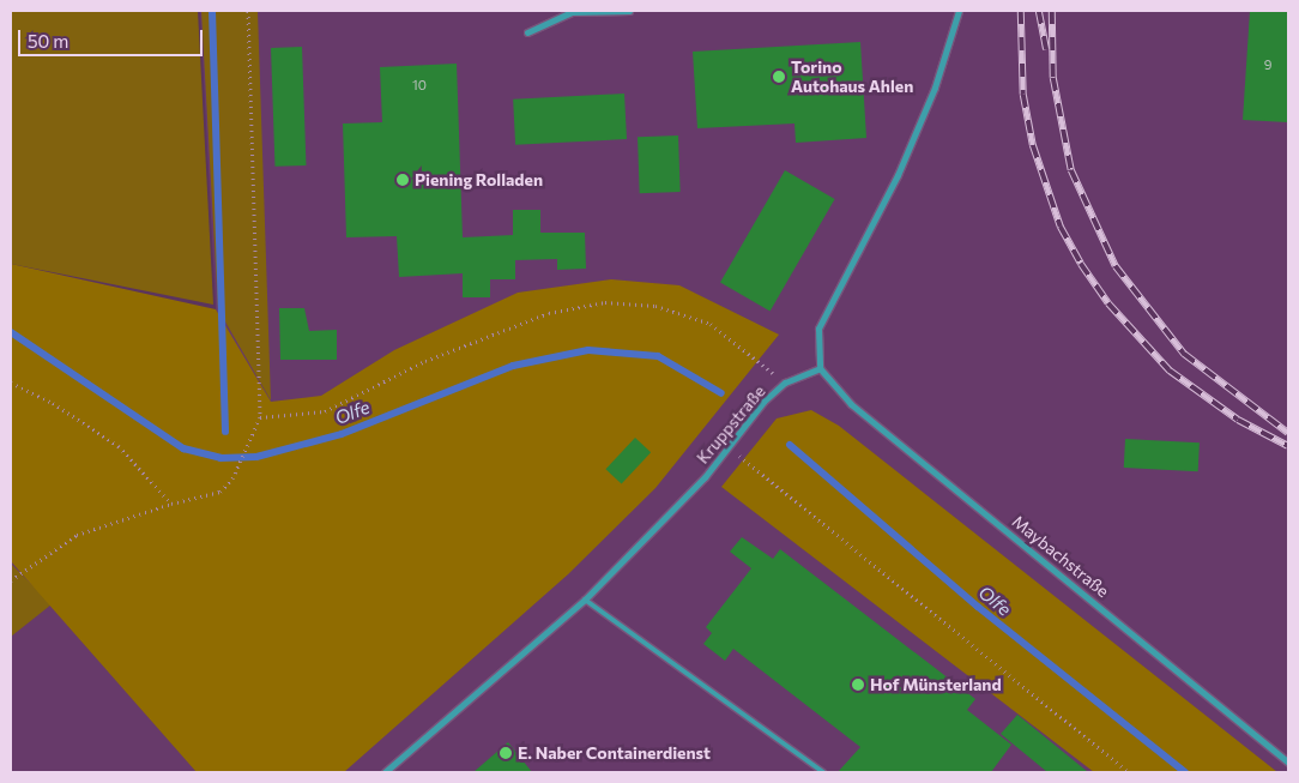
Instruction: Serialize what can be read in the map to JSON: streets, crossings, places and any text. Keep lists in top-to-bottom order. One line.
{"streets":{"street":["Kruppstraße","Maybachstraße"]},"crossings":[["Kruppstraße","Maybachstraße"]],"water":["Olfe"],"places":["Torino Autohaus Ahlen","Piening Rolladen","Hof Münsterland","E. Naber Containerdienst"],"house_numbers":["9","10"],"scale_bar":"50 m"}
